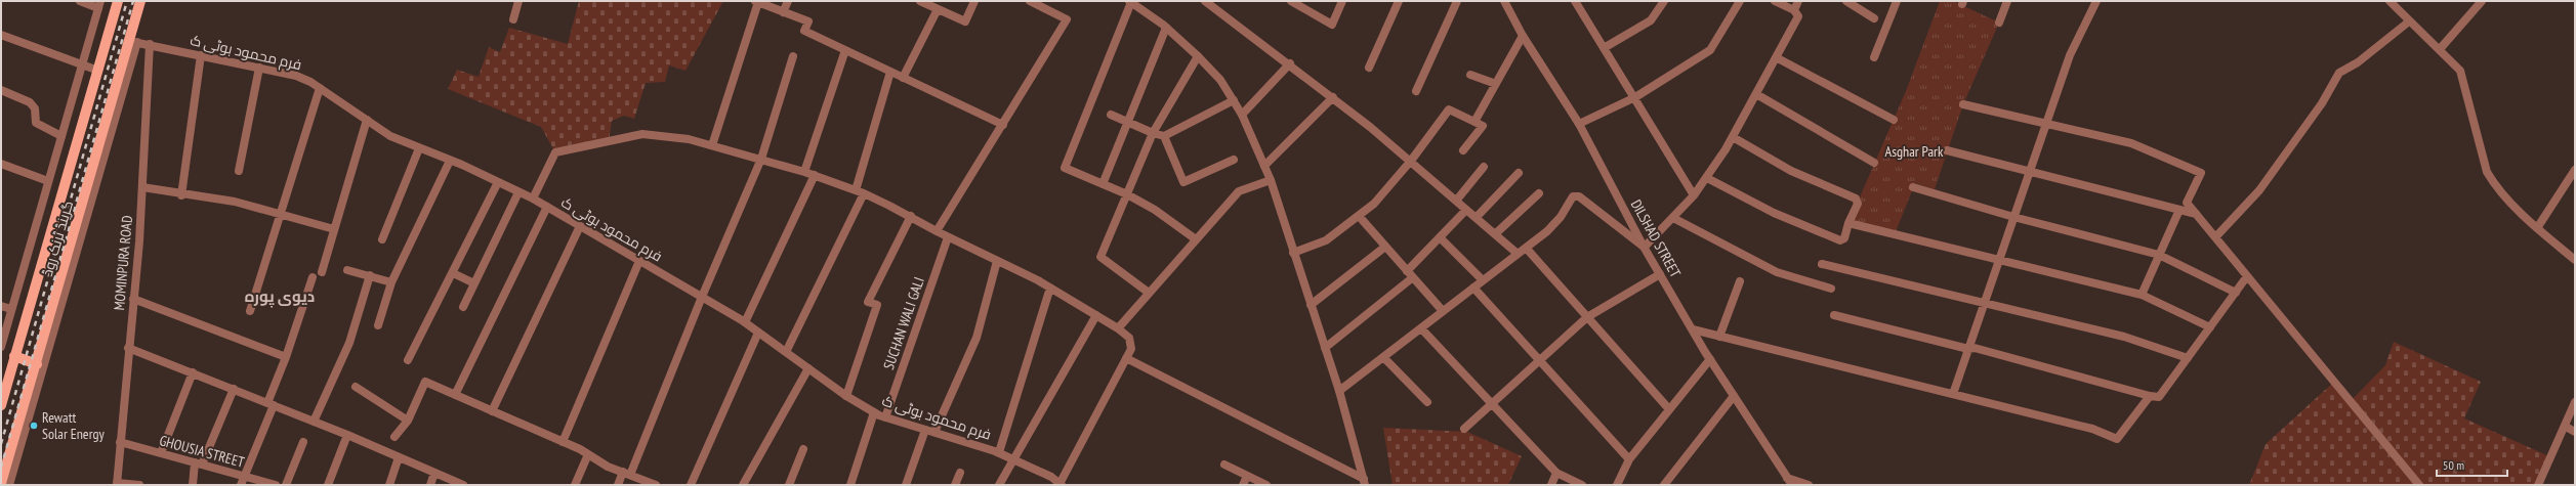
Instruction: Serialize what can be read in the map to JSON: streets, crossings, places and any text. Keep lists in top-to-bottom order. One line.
{"streets":{"main road":["گرینڈ ٹرنک روڈ"],"street":["فرم محمود بوٹی ک","DILSHAD STREET","MOMINPURA ROAD","SUCHAN WALI GALI","GHOUSIA STREET"]},"crossings":[["فرم محمود بوٹی ک","گرینڈ ٹرنک روڈ"],["فرم محمود بوٹی ک","MOMINPURA ROAD"],["فرم محمود بوٹی ک","SUCHAN WALI GALI"],["MOMINPURA ROAD","GHOUSIA STREET"]],"districts":["دیوی پورہ"],"parks":["Asghar Park"],"places":["Rewatt Solar Energy"],"scale_bar":"50 m"}
